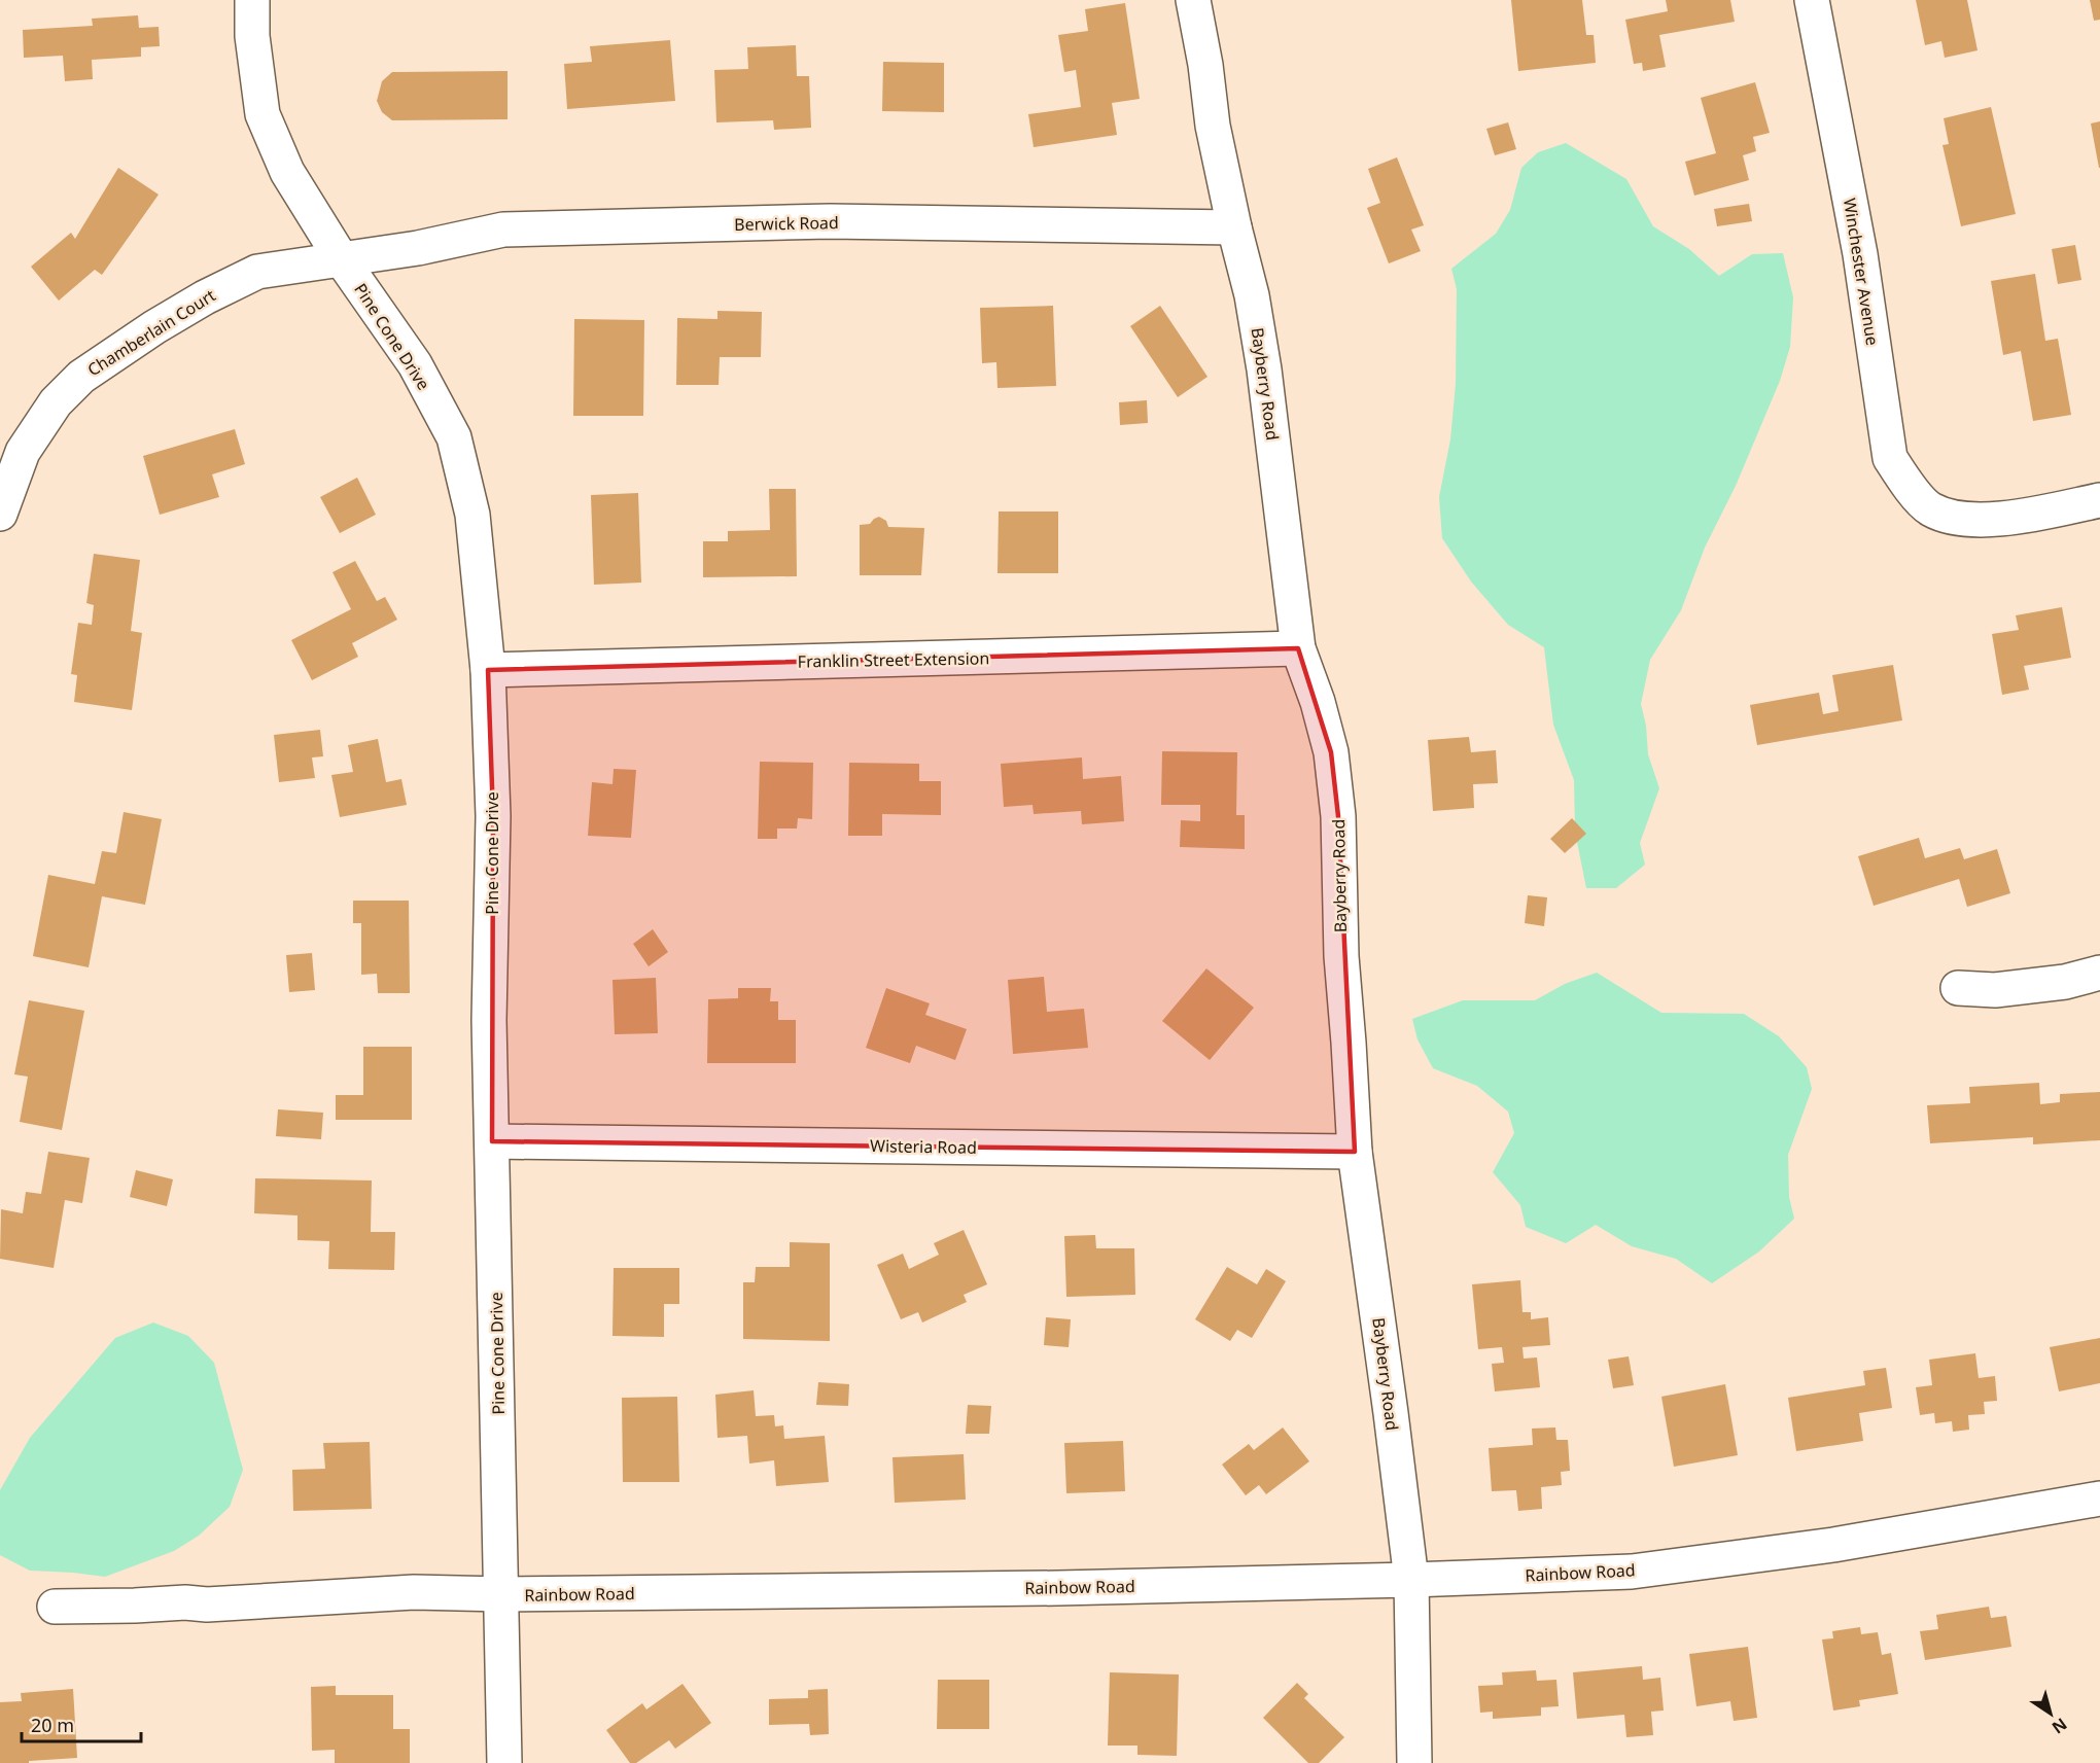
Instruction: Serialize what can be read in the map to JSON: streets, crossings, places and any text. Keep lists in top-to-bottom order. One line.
{"streets":{"street":["Berwick Road","Winchester Avenue","Chamberlain Court","Pine Cone Drive","Bayberry Road","Franklin Street Extension","Wisteria Road","Rainbow Road"]},"crossings":[["Berwick Road","Chamberlain Court"],["Berwick Road","Pine Cone Drive"],["Berwick Road","Bayberry Road"],["Chamberlain Court","Pine Cone Drive"],["Pine Cone Drive","Franklin Street Extension"],["Pine Cone Drive","Wisteria Road"],["Pine Cone Drive","Rainbow Road"],["Bayberry Road","Franklin Street Extension"],["Bayberry Road","Wisteria Road"],["Bayberry Road","Rainbow Road"]],"scale_bar":"20 m","north":"bottom right"}
